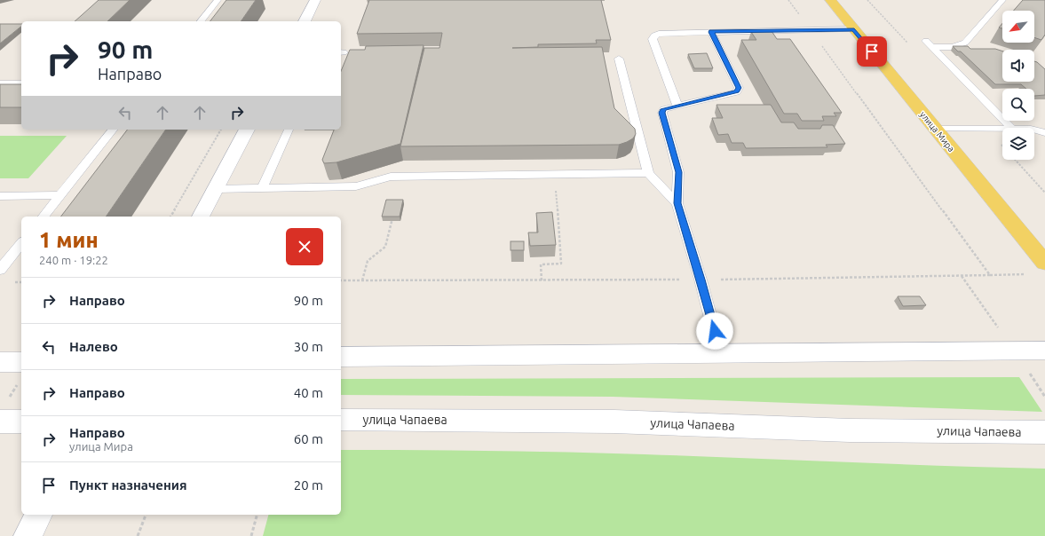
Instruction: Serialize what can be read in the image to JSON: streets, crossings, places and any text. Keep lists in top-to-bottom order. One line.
{"streets":{"main road":["улица Мира","улица Чапаева"]},"north":"bottom left","page":{"turn":["90 m","Направо"],"heading":["1 мин","240 m · 19:22"],"list":[{"name":"Направо","value":"90 m"},{"name":"Налево","value":"30 m"},{"name":"Направо","value":"40 m"},{"name":"Направо","note":"улица Мира","value":"60 m"},{"name":"Пункт назначения","value":"20 m"}]}}
